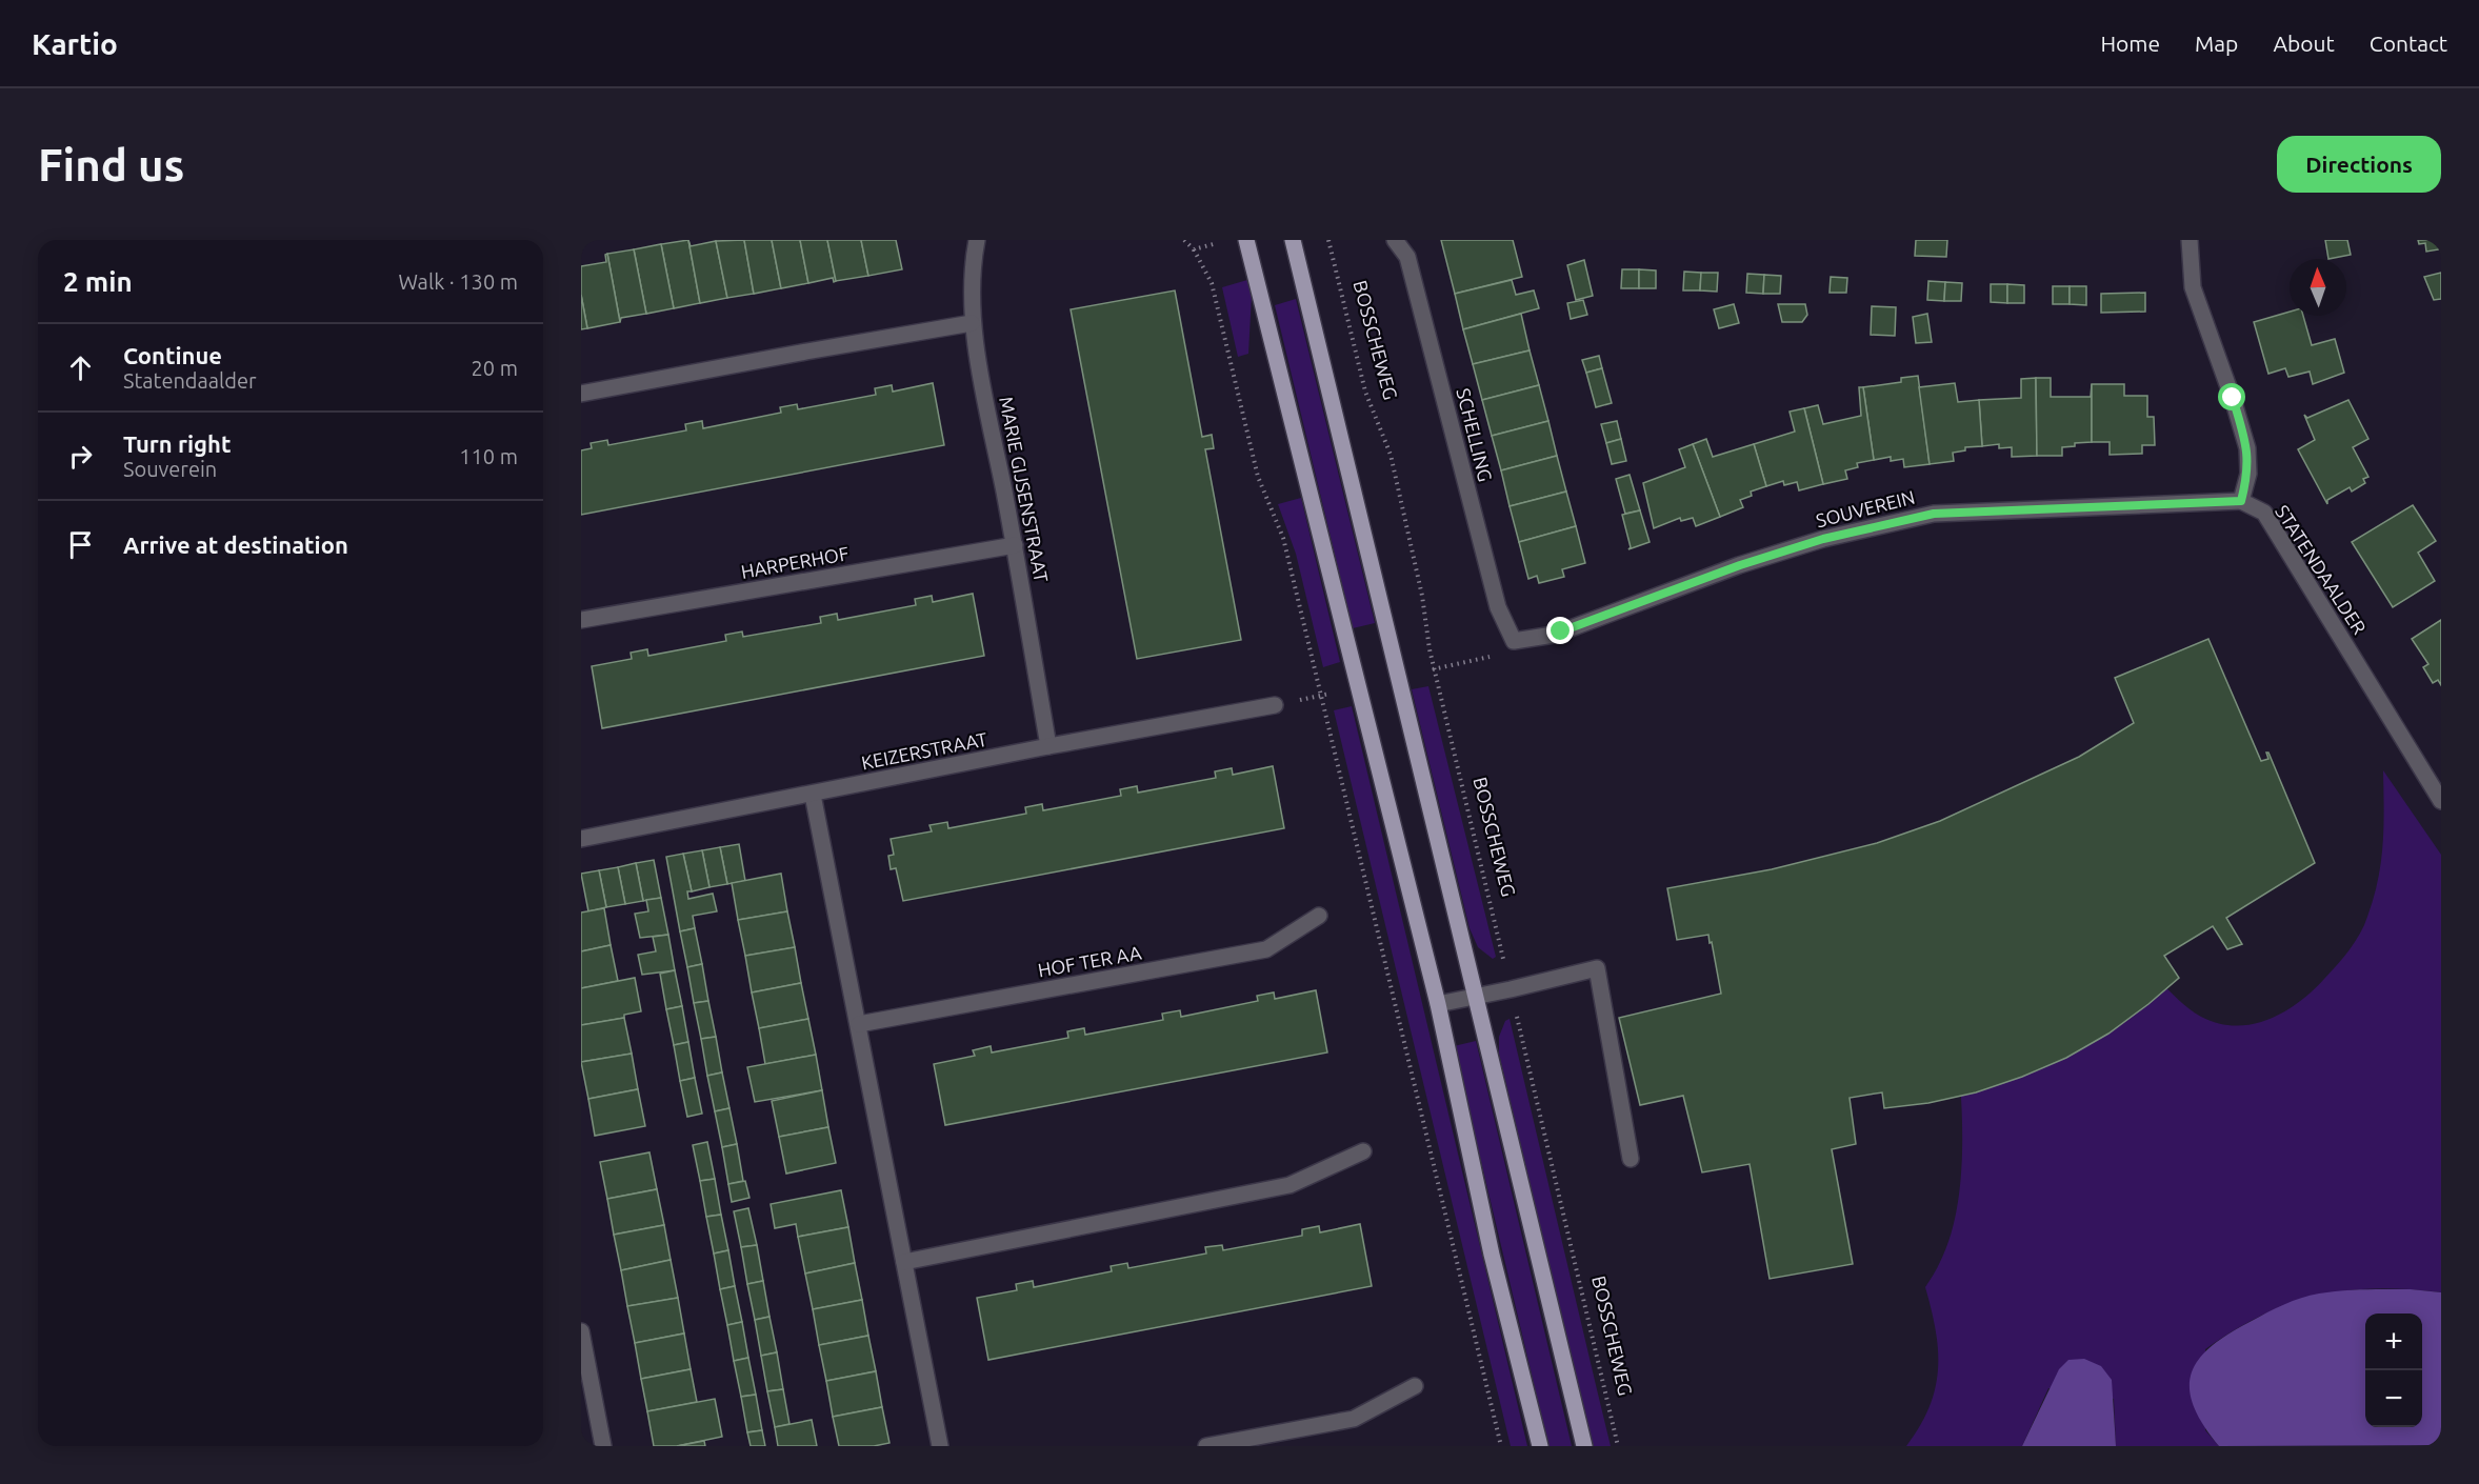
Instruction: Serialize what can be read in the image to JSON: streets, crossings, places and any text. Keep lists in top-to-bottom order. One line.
{"streets":{"street":["SCHELLING","MARIE GIJSENSTRAAT","SOUVEREIN","HARPERHOF","STATENDAALDER","KEIZERSTRAAT","HOF TER AA"],"path":["BOSSCHEWEG"]},"crossings":[["SCHELLING","SOUVEREIN"],["MARIE GIJSENSTRAAT","HARPERHOF"],["MARIE GIJSENSTRAAT","KEIZERSTRAAT"],["SOUVEREIN","STATENDAALDER"]],"north":"top","page":{"header":"Kartio","nav":["Home","Map","About","Contact"],"buttons":"Directions","title":"Find us","heading":["2 min","Walk · 130 m"],"list":[["Continue","Statendaalder","20 m"],["Turn right","Souverein","110 m"],"Arrive at destination"],"map_buttons":["+","−"]}}
